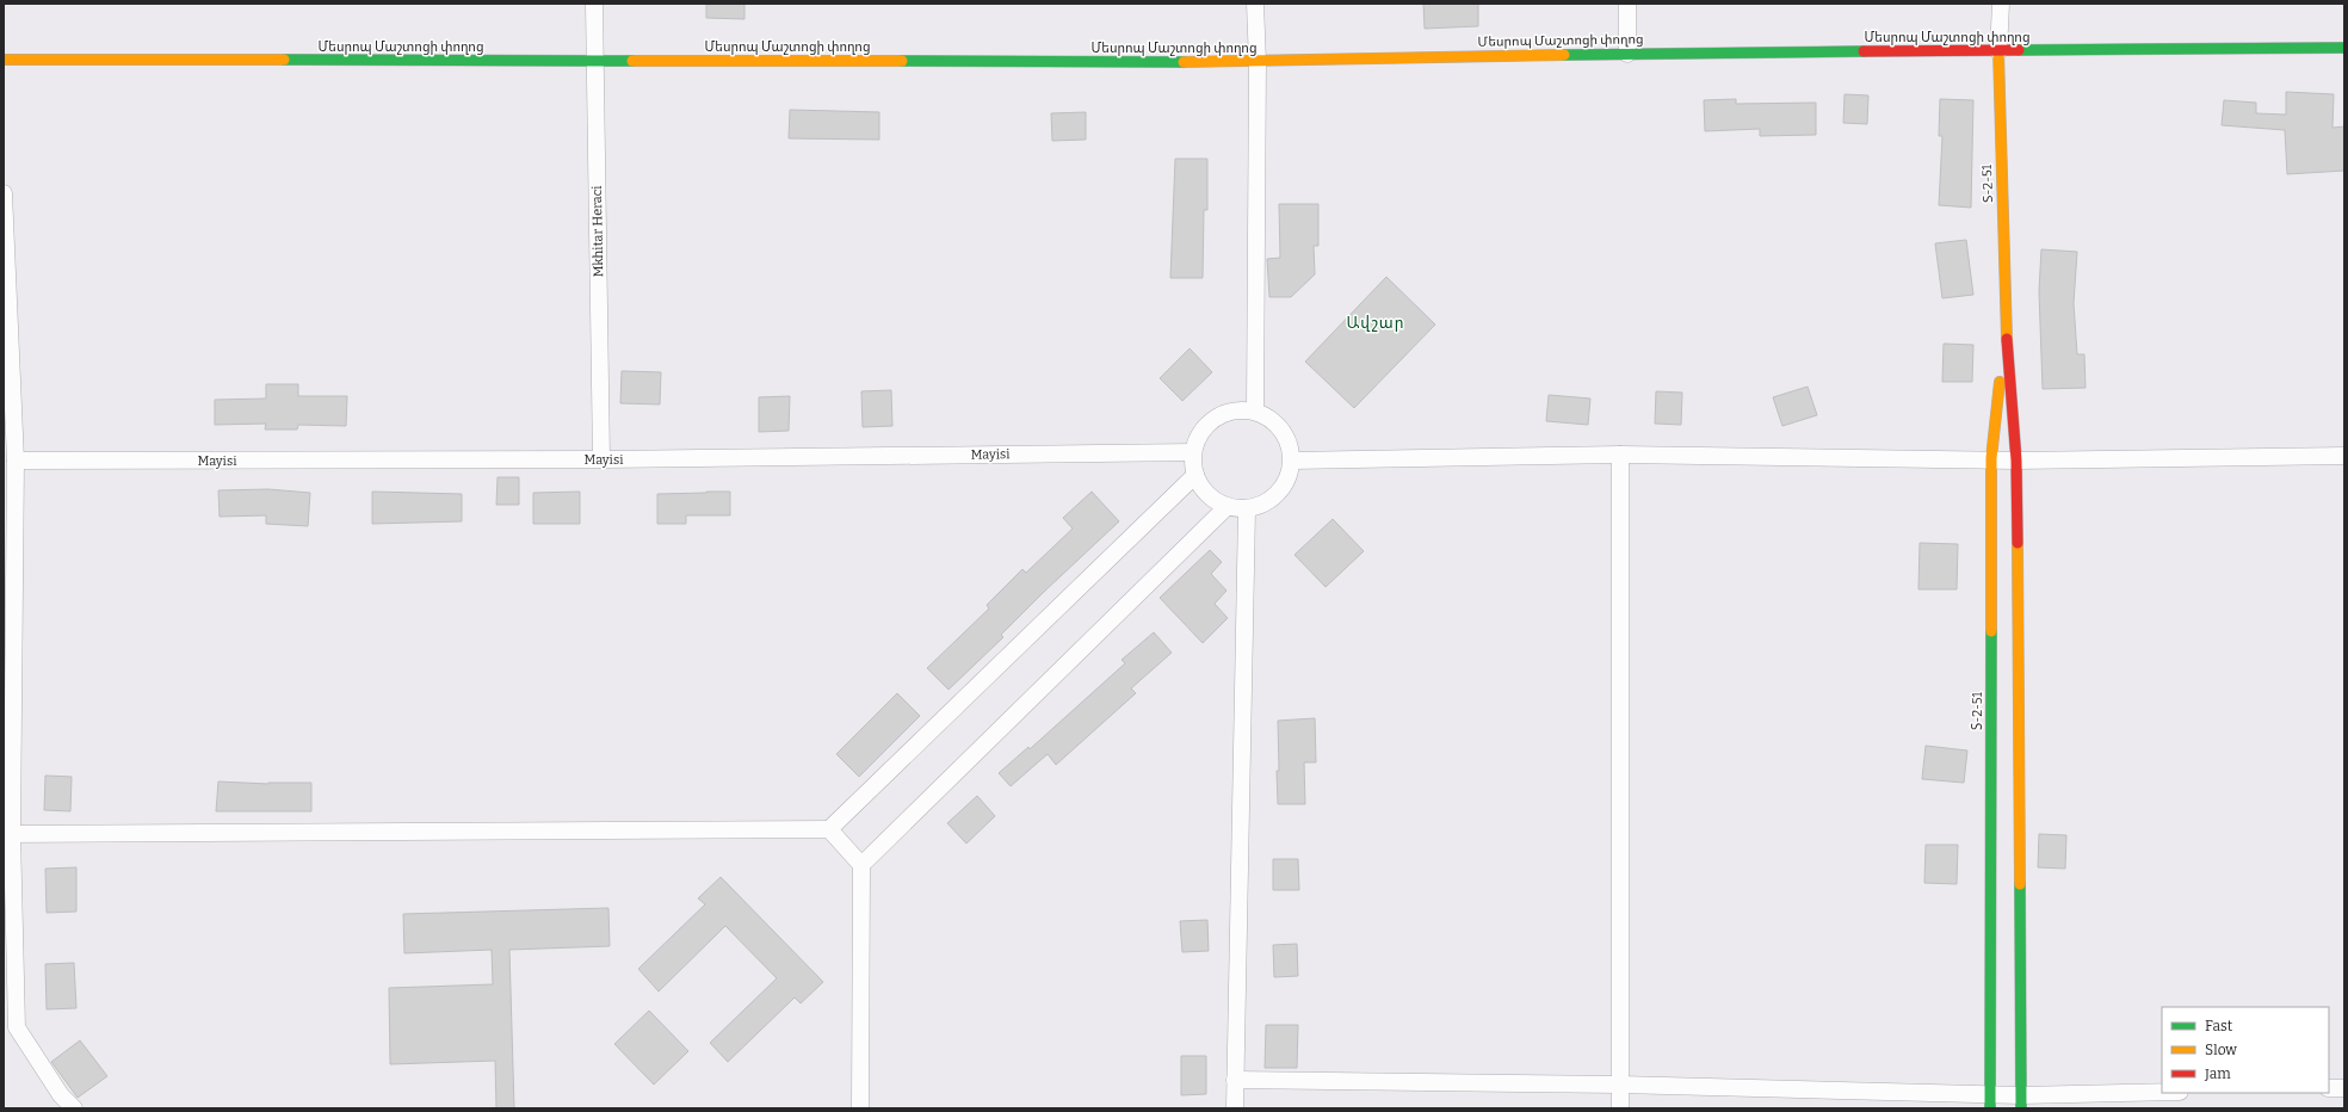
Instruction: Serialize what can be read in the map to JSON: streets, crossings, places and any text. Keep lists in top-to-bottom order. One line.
{"streets":{"main road":["Մեսրոպ Մաշտոցի փողոց","Տ-2-51"],"street":["Mkhitar Heraci","Mayisi"]},"crossings":[["Մեսրոպ Մաշտոցի փողոց","Տ-2-51"],["Մեսրոպ Մաշտոցի փողոց","Mkhitar Heraci"],["Mkhitar Heraci","Mayisi"]],"districts":["Ավշար"],"legend":["Fast","Slow","Jam"]}
